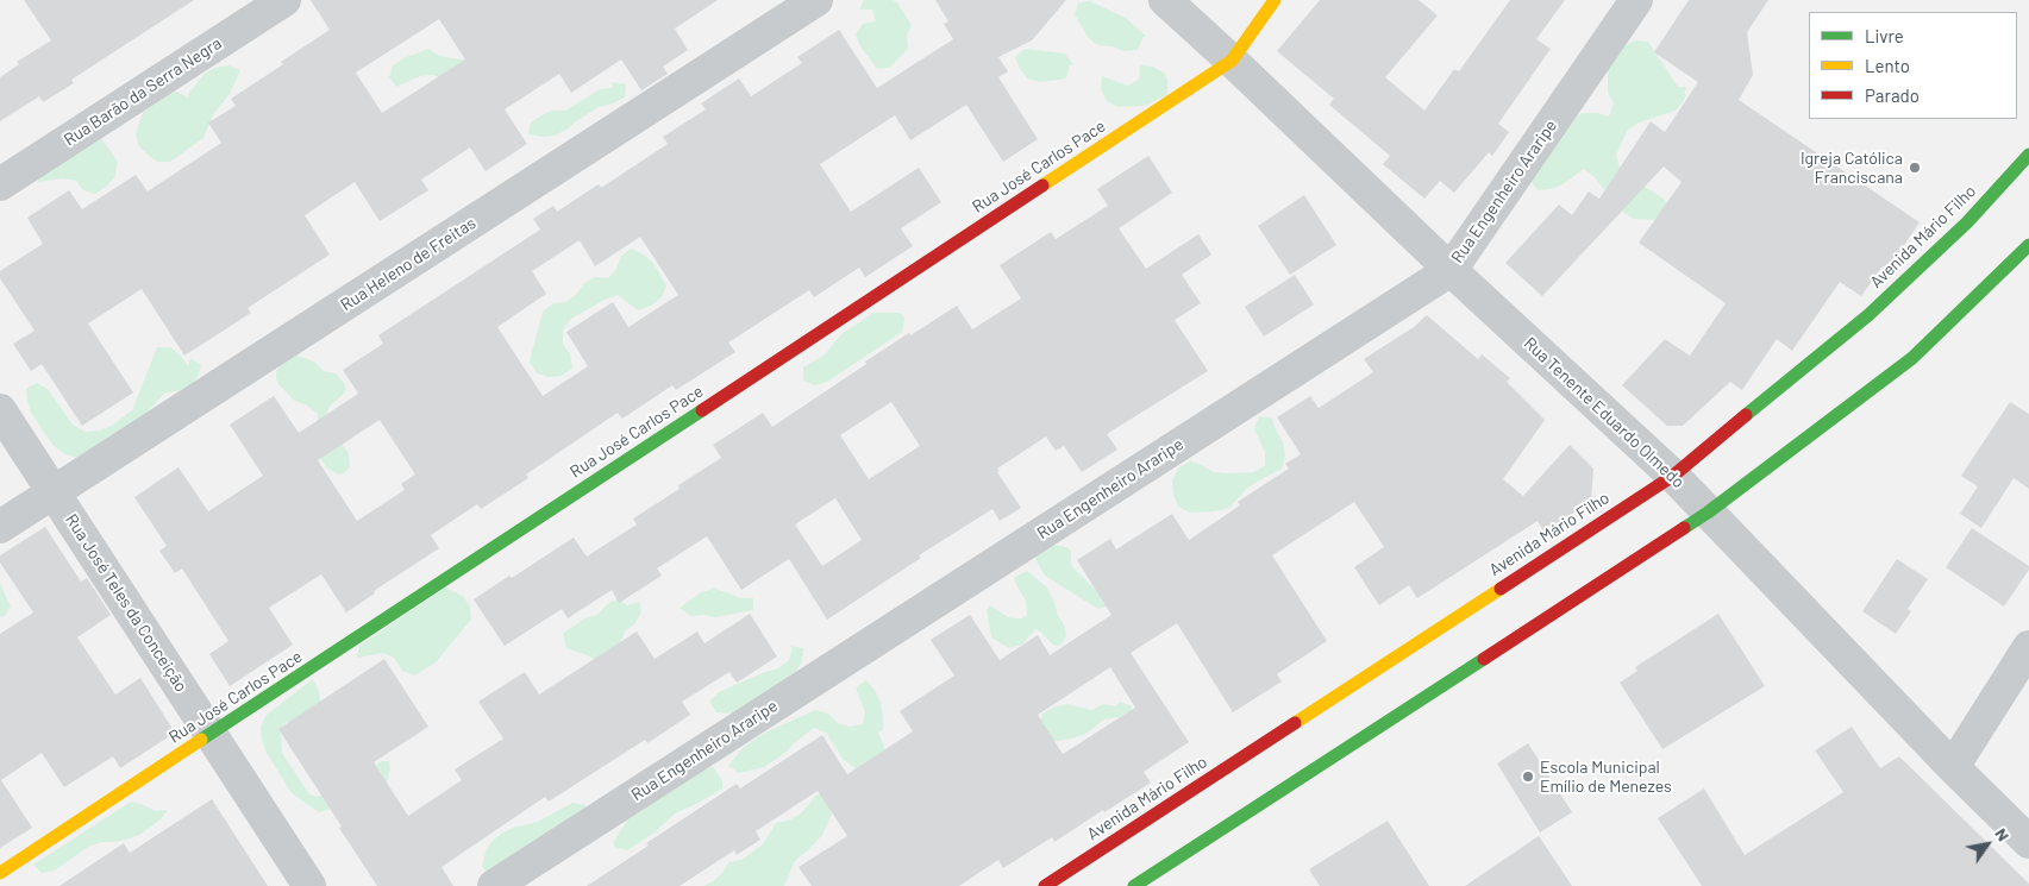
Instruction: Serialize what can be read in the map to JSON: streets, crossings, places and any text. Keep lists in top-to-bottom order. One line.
{"streets":{"main road":["Rua José Carlos Pace","Avenida Mário Filho"],"street":["Rua Barão da Serra Negra","Rua Engenheiro Araripe","Rua Heleno de Freitas","Rua Tenente Eduardo Olmedo","Rua José Teles da Conceição"]},"crossings":[["Rua José Carlos Pace","Rua Tenente Eduardo Olmedo"],["Rua José Carlos Pace","Rua José Teles da Conceição"],["Rua Engenheiro Araripe","Rua Tenente Eduardo Olmedo"],["Avenida Mário Filho","Rua Tenente Eduardo Olmedo"],["Rua Heleno de Freitas","Rua José Teles da Conceição"]],"places":["Igreja Católica Franciscana","Escola Municipal Emílio de Menezes"],"legend":["Livre","Lento","Parado"],"north":"top right"}
